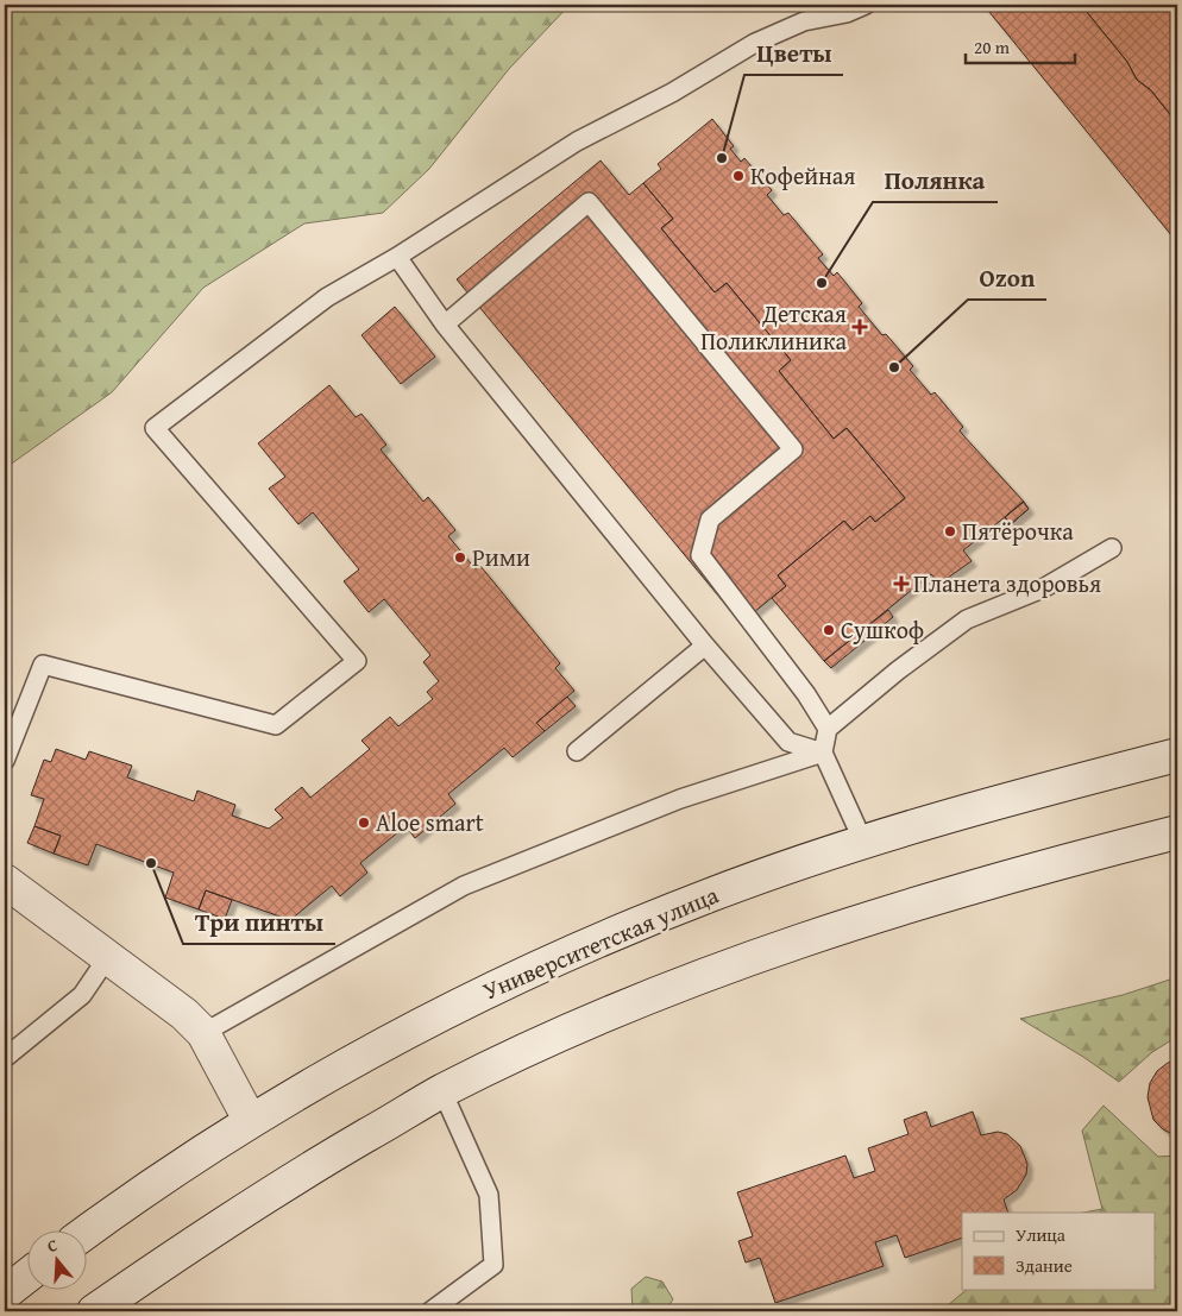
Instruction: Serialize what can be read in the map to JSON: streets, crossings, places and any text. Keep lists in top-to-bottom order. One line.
{"streets":{"main road":["Университетская улица"]},"places":{"other":["Цветы","Кофейная","Полянка","Ozon","Пятёрочка","Рими","Сушкоф","Aloe smart","Три пинты"],"health":["Детская Поликлиника","Планета здоровья"]},"legend":["Улица","Здание"],"scale_bar":"20 m","north":"top"}
